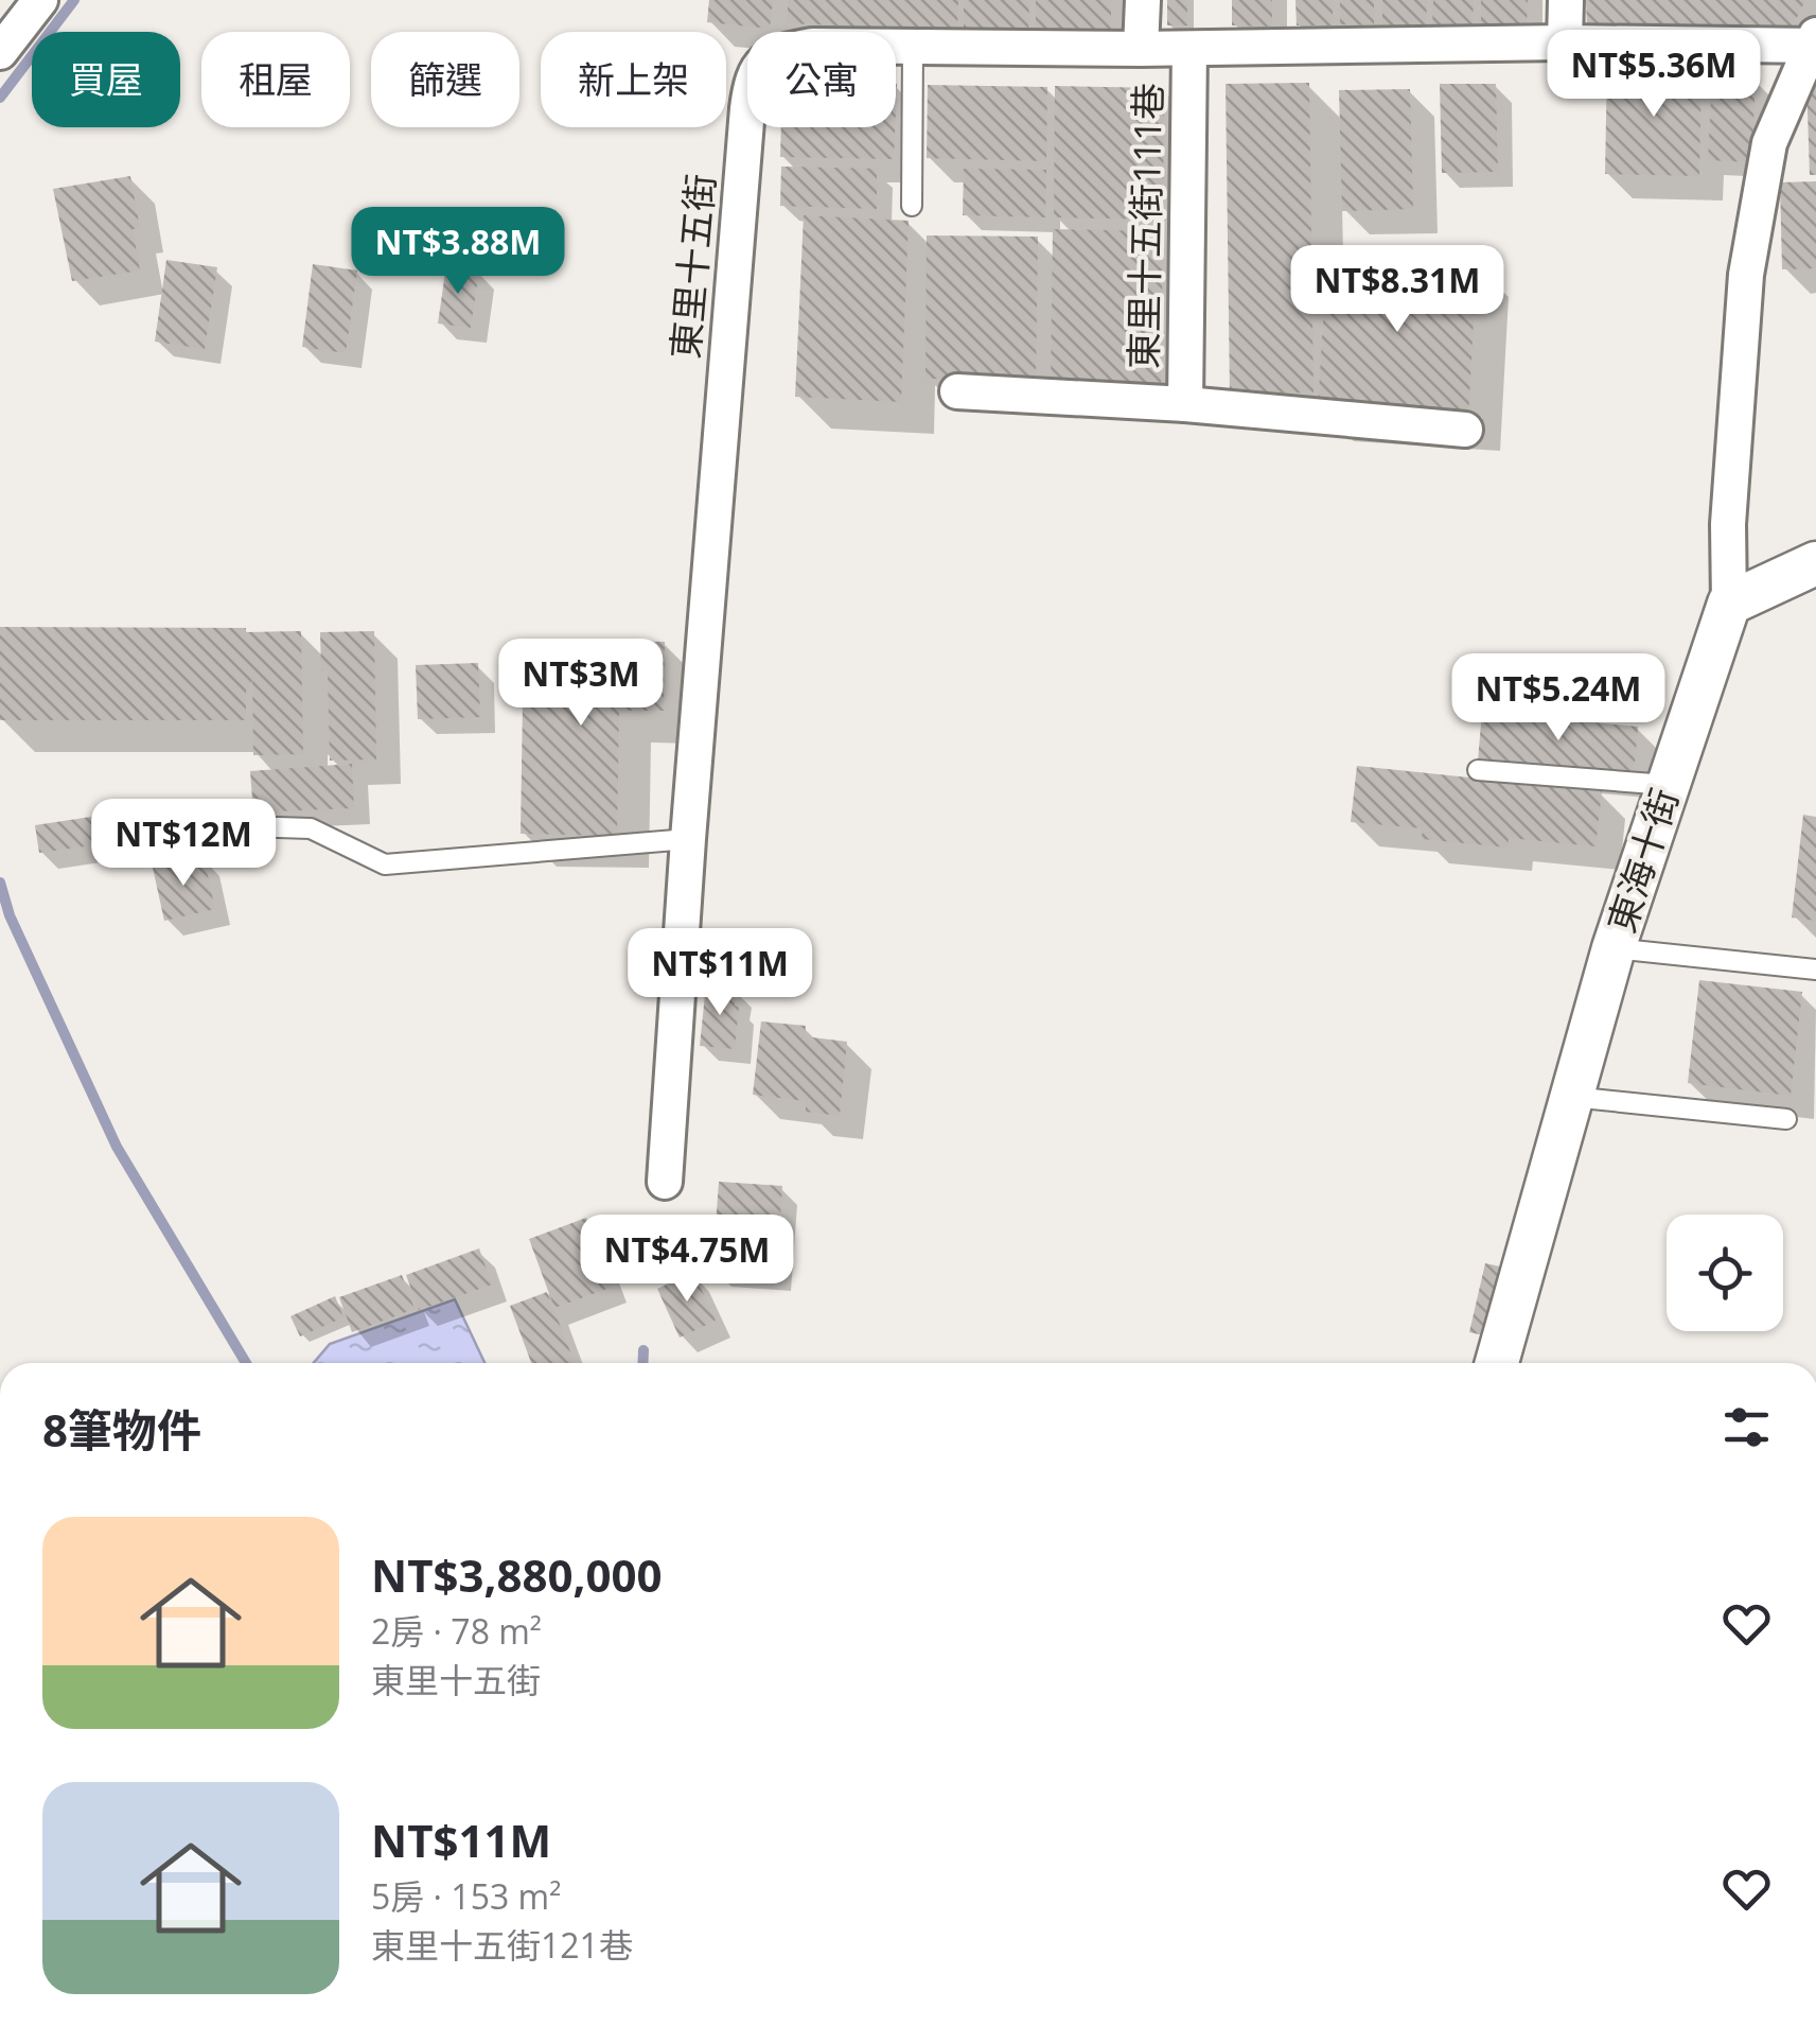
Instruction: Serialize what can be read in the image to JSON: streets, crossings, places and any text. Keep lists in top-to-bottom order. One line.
{"streets":{"street":["東里十五街111巷","東里十五街","東海十街"]},"crossings":[["東里十五街111巷","東里十五街"],["東里十五街","東海十街"]],"page":{"price":["NT$5.36M","NT$3.88M","NT$8.31M","NT$3M","NT$5.24M","NT$12M","NT$11M","NT$4.75M"],"chip":["買屋","租屋","篩選","新上架","公寓"],"heading":"8筆物件","list":[{"name":"NT$3,880,000","note":"2房 · 78 m² · 東里十五街"},{"name":"NT$11M","note":"5房 · 153 m² · 東里十五街121巷"}]}}
